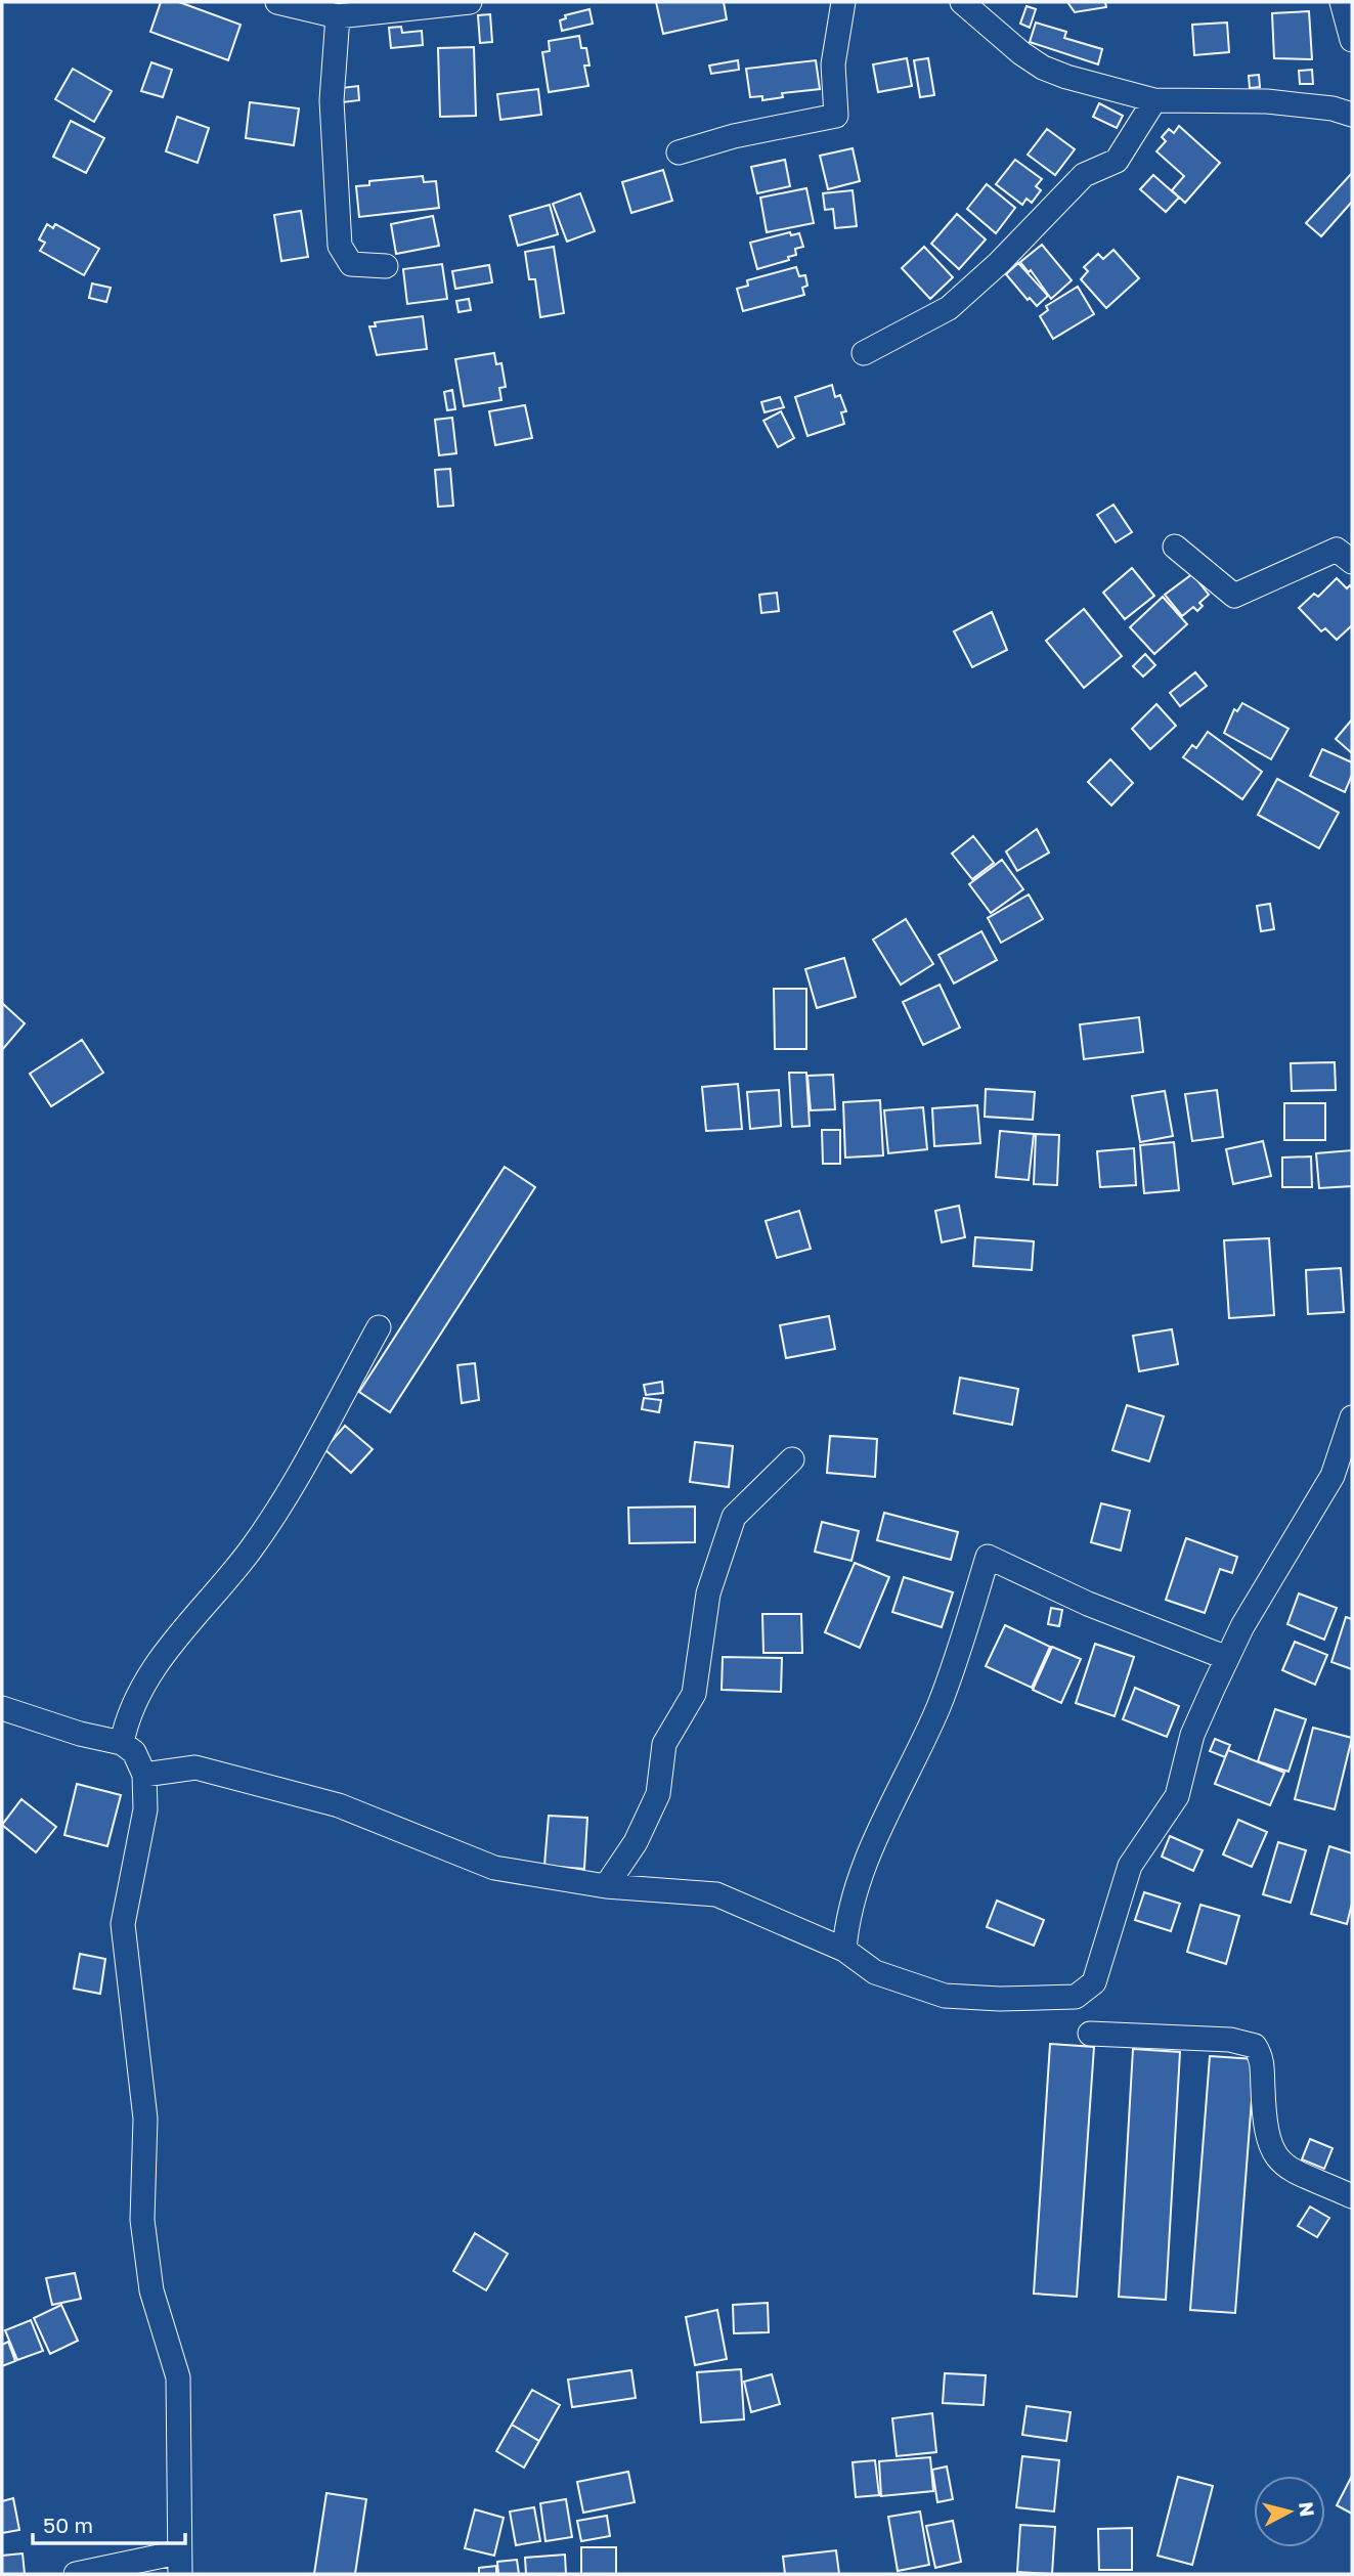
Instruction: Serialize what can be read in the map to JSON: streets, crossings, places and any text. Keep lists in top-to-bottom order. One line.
{"scale_bar":"50 m","north":"right"}
